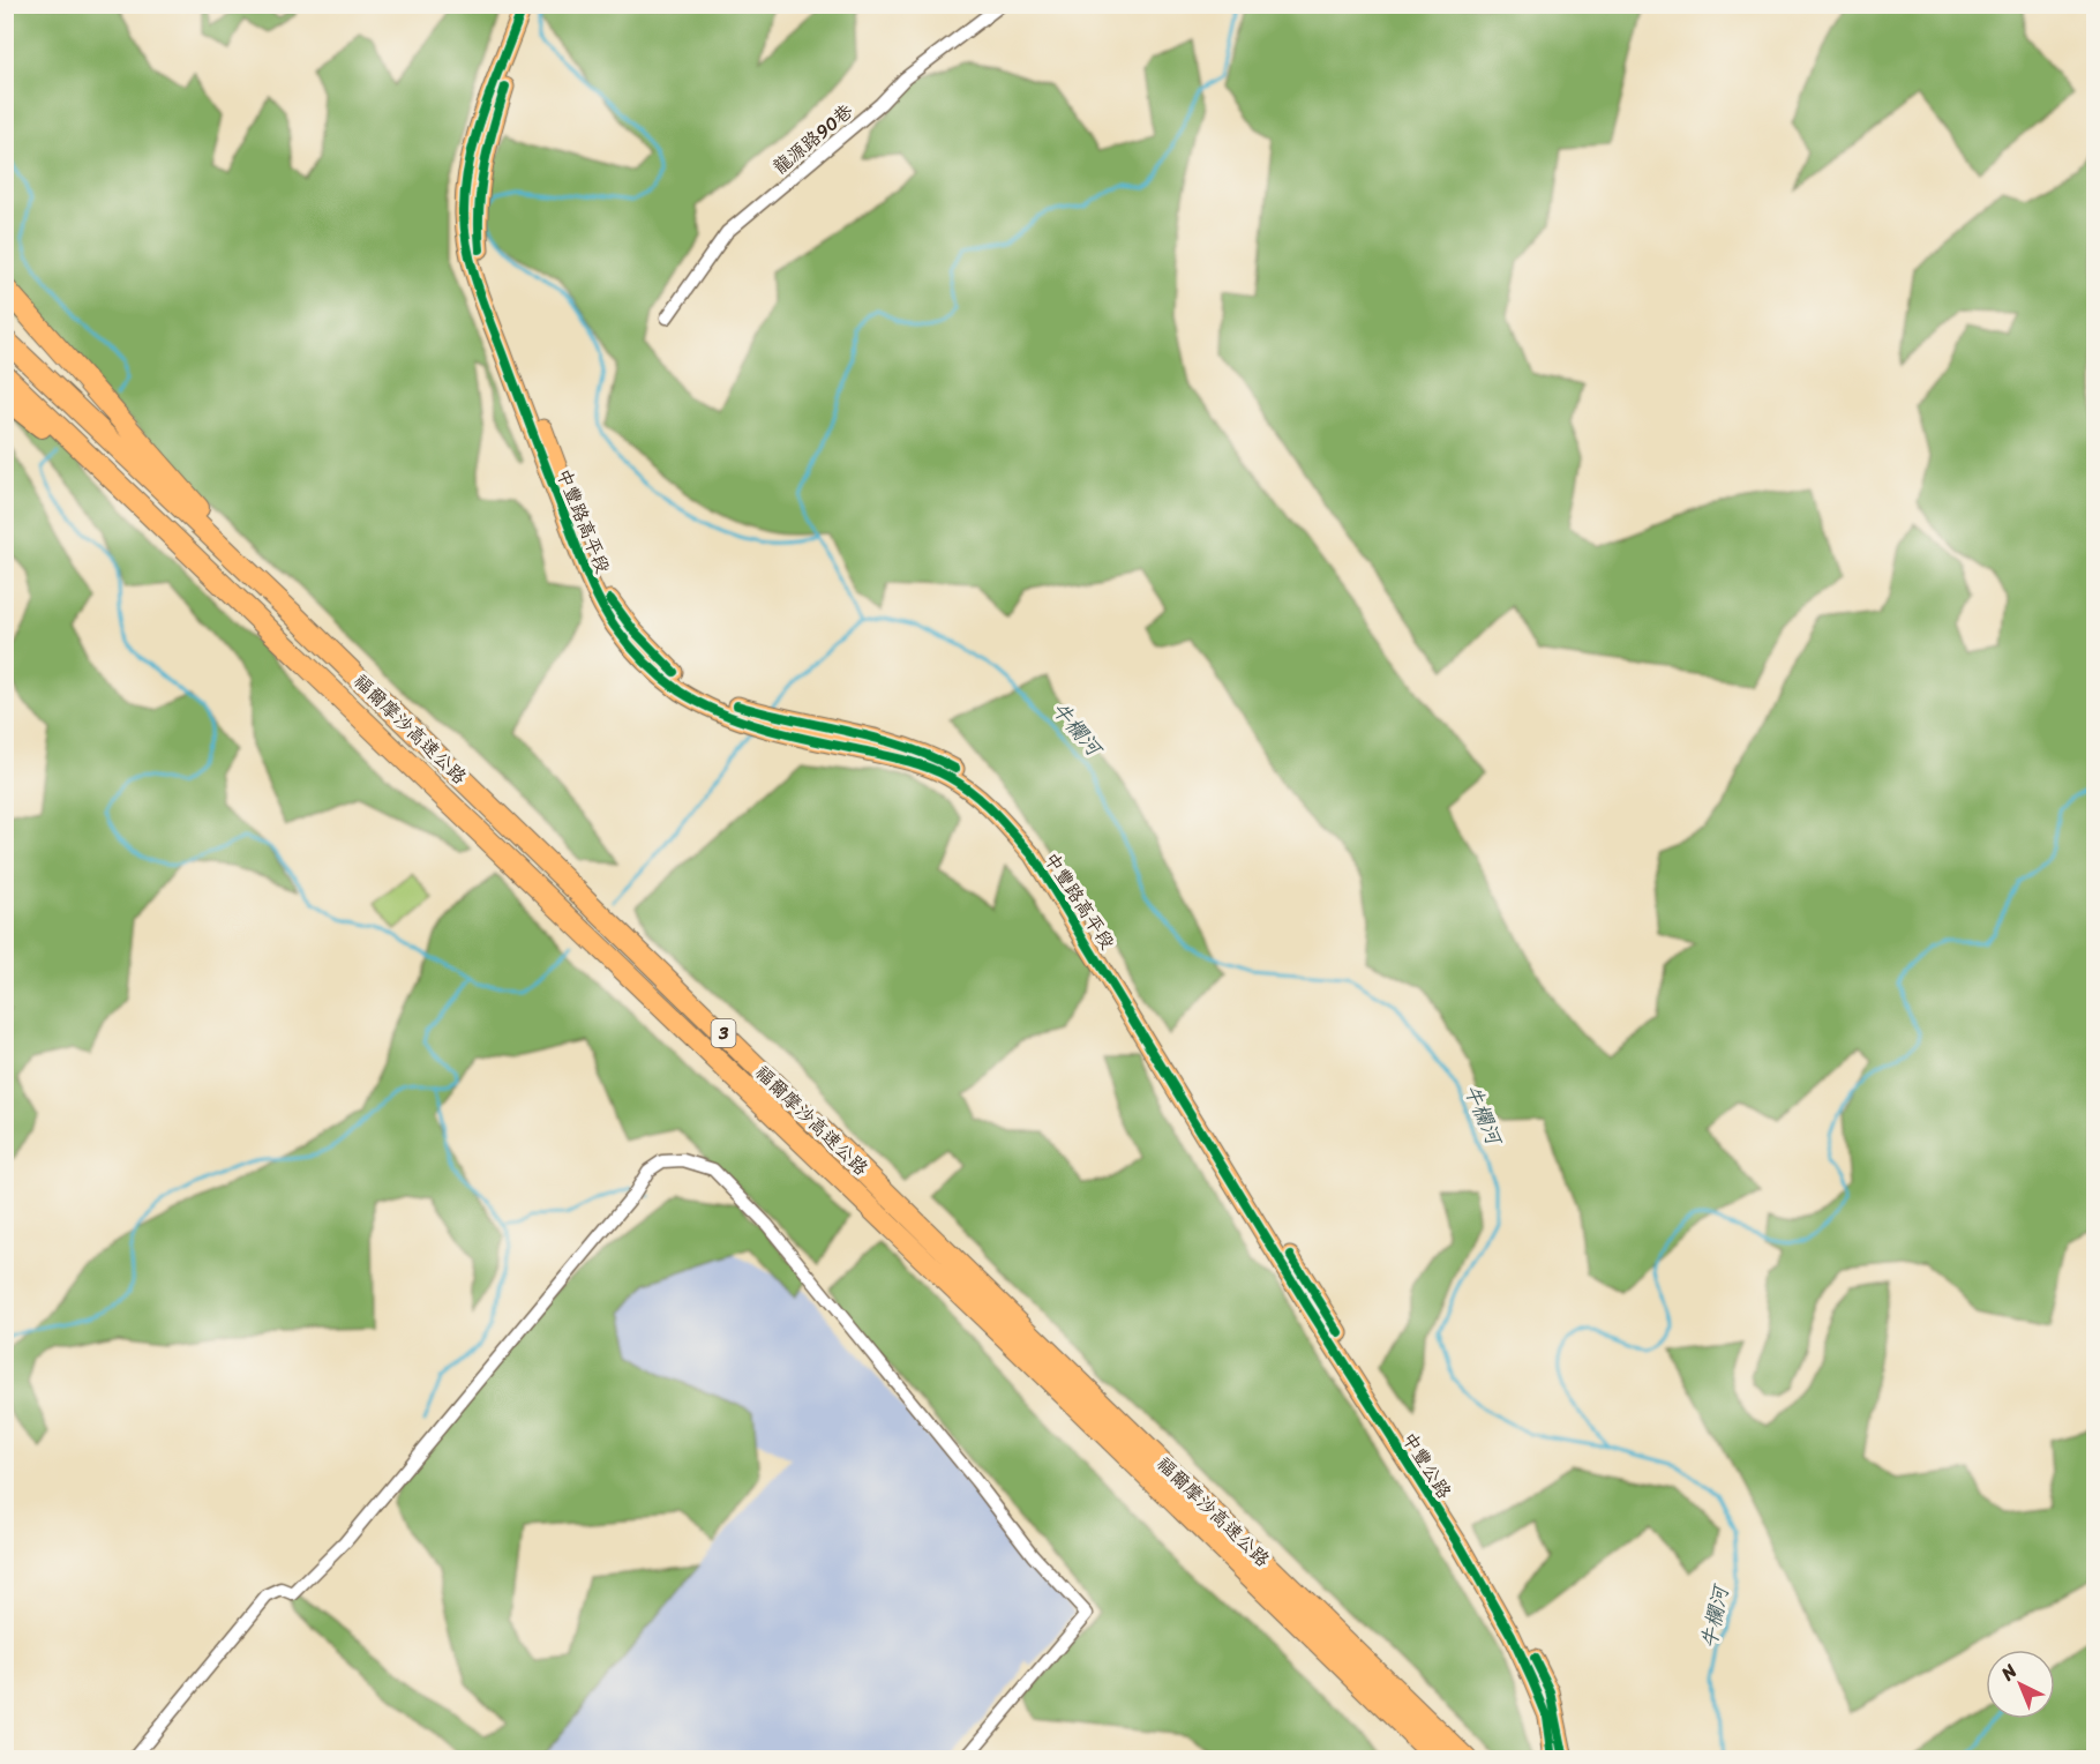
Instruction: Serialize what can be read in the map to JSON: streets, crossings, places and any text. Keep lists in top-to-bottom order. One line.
{"streets":{"highway":["福爾摩沙高速公路","3"],"main road":["中豐路高平段","中豐公路"],"street":["龍源路90巷"]},"crossings":[["中豐路高平段","中豐公路"]],"water":["牛欄河"],"north":"top left"}
